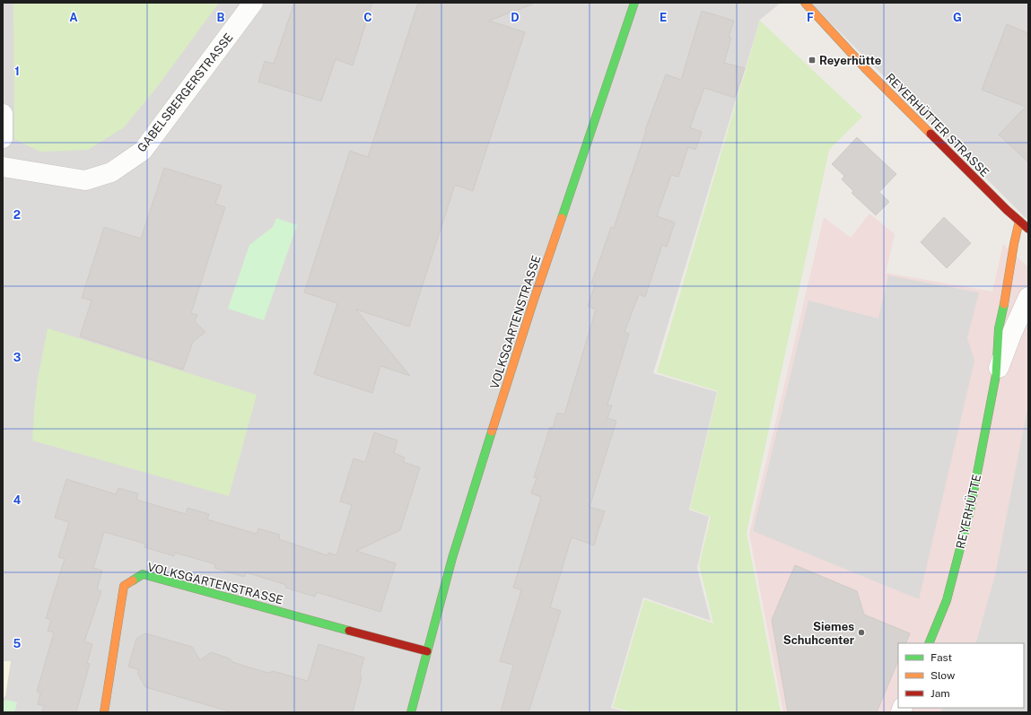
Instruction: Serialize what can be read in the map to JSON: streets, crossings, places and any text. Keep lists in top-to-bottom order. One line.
{"streets":{"street":["GABELSBERGERSTRASSE","REYERHÜTTER STRASSE","VOLKSGARTENSTRASSE","REYERHÜTTE"]},"crossings":[["REYERHÜTTER STRASSE","REYERHÜTTE"]],"places":{"transit":["Reyerhütte"],"other":["Siemes Schuhcenter"]},"legend":["Fast","Slow","Jam"],"grid":{"columns":["A","B","C","D","E","F","G"],"rows":["1","2","3","4","5"]}}
